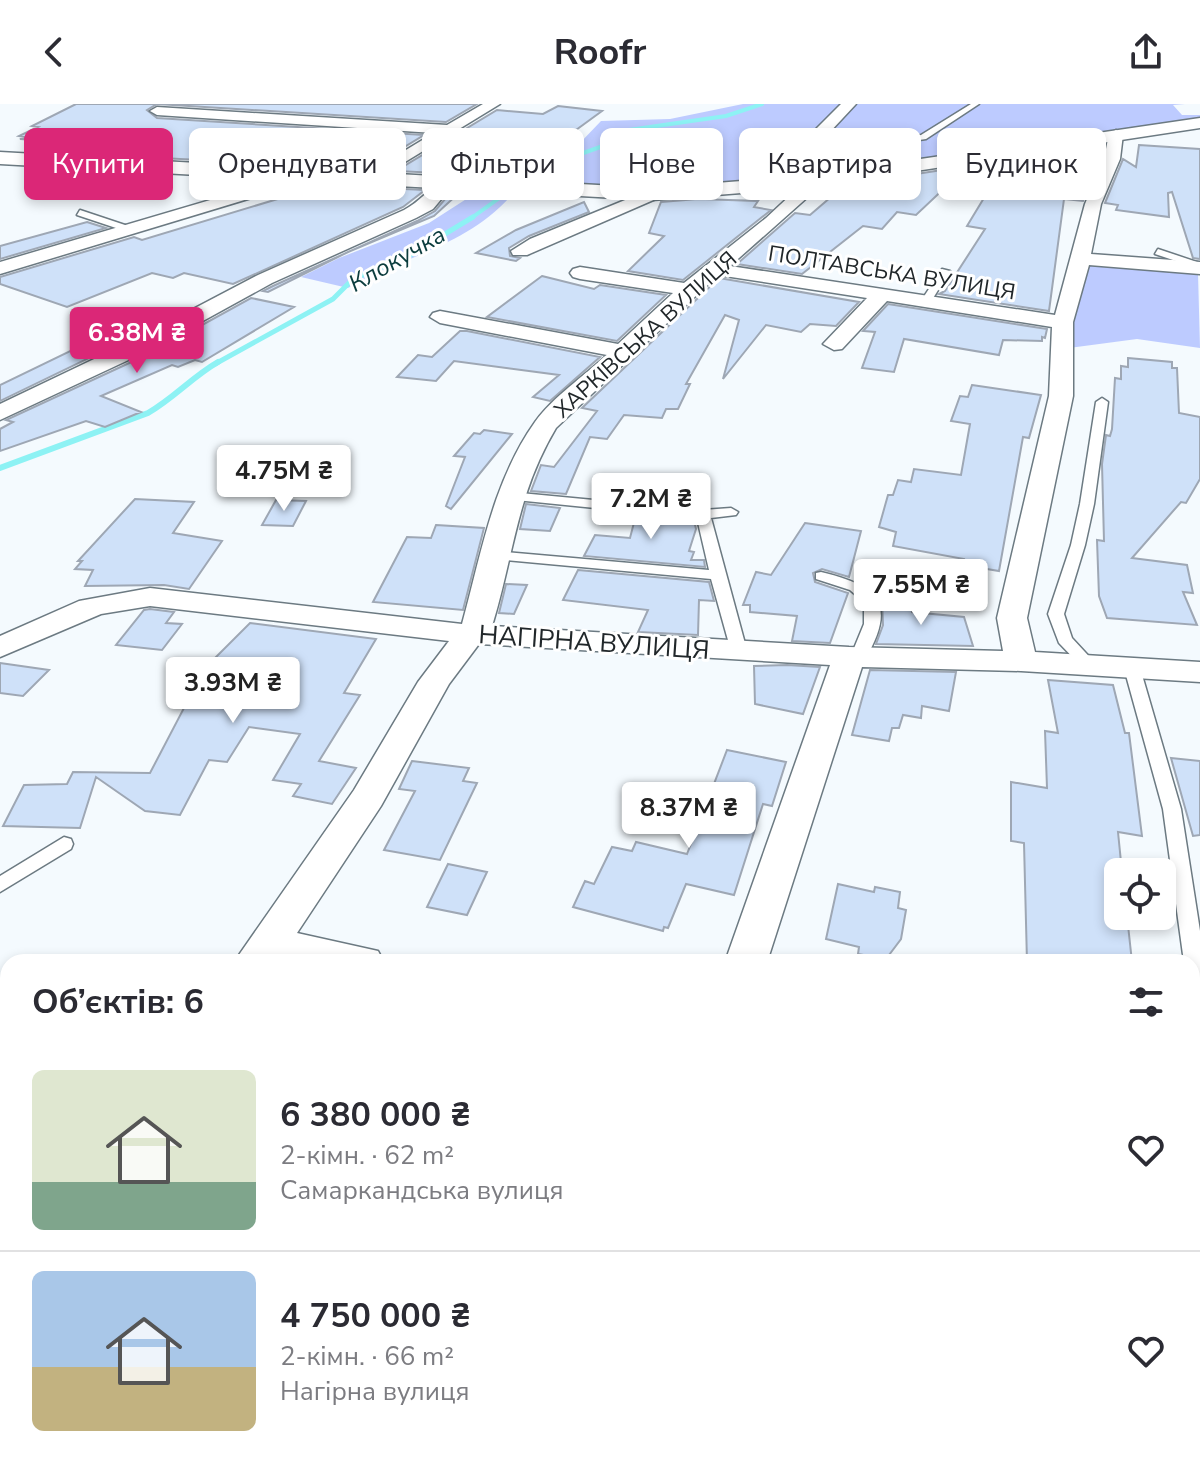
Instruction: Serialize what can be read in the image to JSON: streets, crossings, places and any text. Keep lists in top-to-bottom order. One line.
{"streets":{"street":["ПОЛТАВСЬКА ВУЛИЦЯ","ХАРКІВСЬКА ВУЛИЦЯ","НАГІРНА ВУЛИЦЯ"]},"crossings":[["ПОЛТАВСЬКА ВУЛИЦЯ","ХАРКІВСЬКА ВУЛИЦЯ"],["ХАРКІВСЬКА ВУЛИЦЯ","НАГІРНА ВУЛИЦЯ"]],"water":["Клокучка"],"page":{"header":"Roofr","chip":["Купити","Орендувати","Фільтри","Нове","Квартира","Будинок"],"price":["6.38M ₴","4.75M ₴","7.2M ₴","7.55M ₴","3.93M ₴","8.37M ₴"],"heading":"Об’єктів: 6","list":[{"name":"6 380 000 ₴","note":"2-кімн. · 62 m² · Самаркандська вулиця"},{"name":"4 750 000 ₴","note":"2-кімн. · 66 m² · Нагірна вулиця"}]}}
